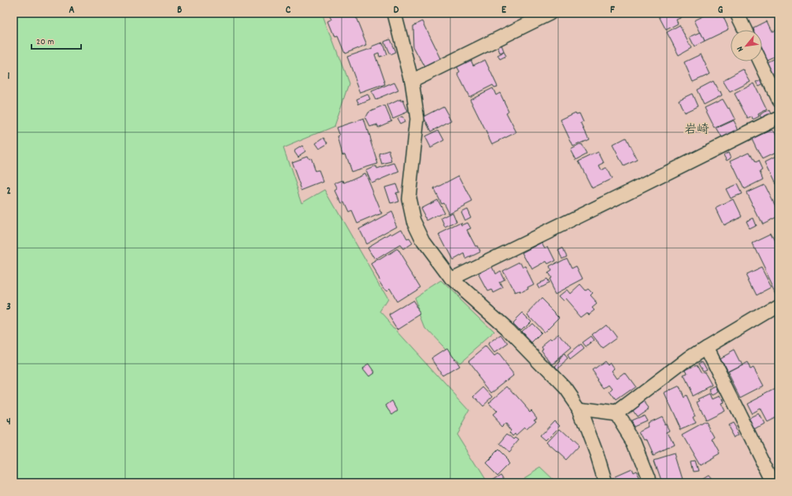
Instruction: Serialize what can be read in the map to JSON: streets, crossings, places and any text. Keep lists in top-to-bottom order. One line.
{"districts":["岩崎"],"scale_bar":"20 m","north":"bottom left","grid":{"columns":["A","B","C","D","E","F","G"],"rows":["1","2","3","4"]}}
